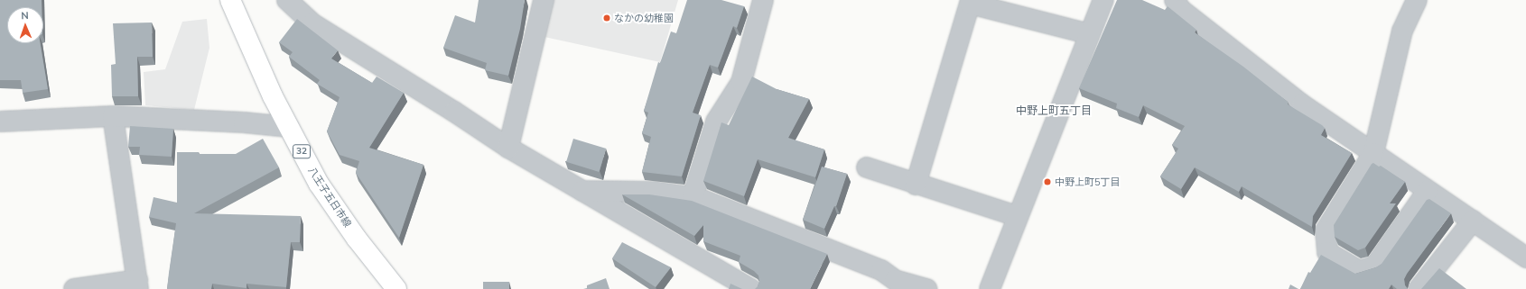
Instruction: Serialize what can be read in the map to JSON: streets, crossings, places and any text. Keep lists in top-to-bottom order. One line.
{"streets":{"main road":["32","八王子五日市線"]},"districts":["中野上町五丁目"],"places":["なかの幼稚園","中野上町5丁目"],"north":"top"}
